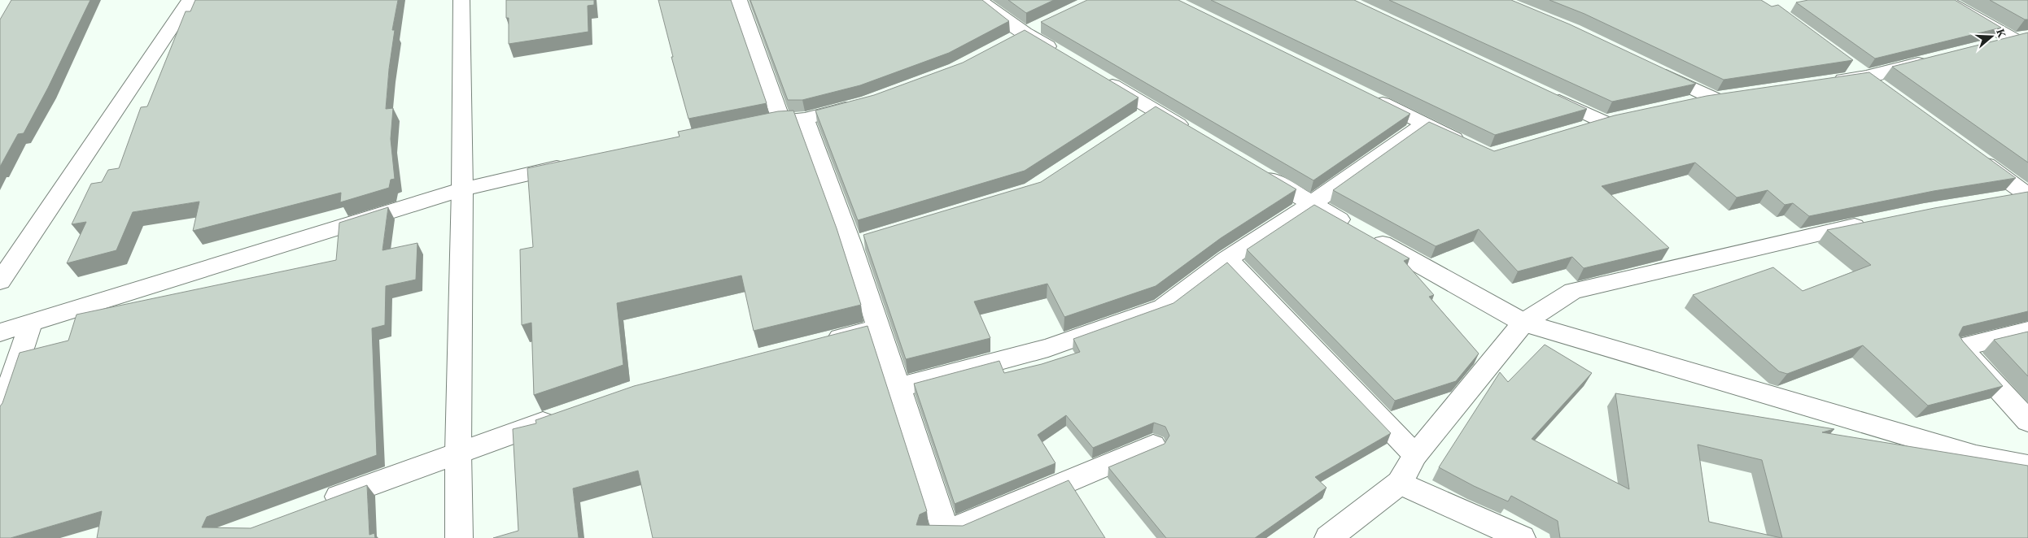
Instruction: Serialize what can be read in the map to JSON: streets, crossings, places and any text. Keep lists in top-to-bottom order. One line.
{"north":"right"}
